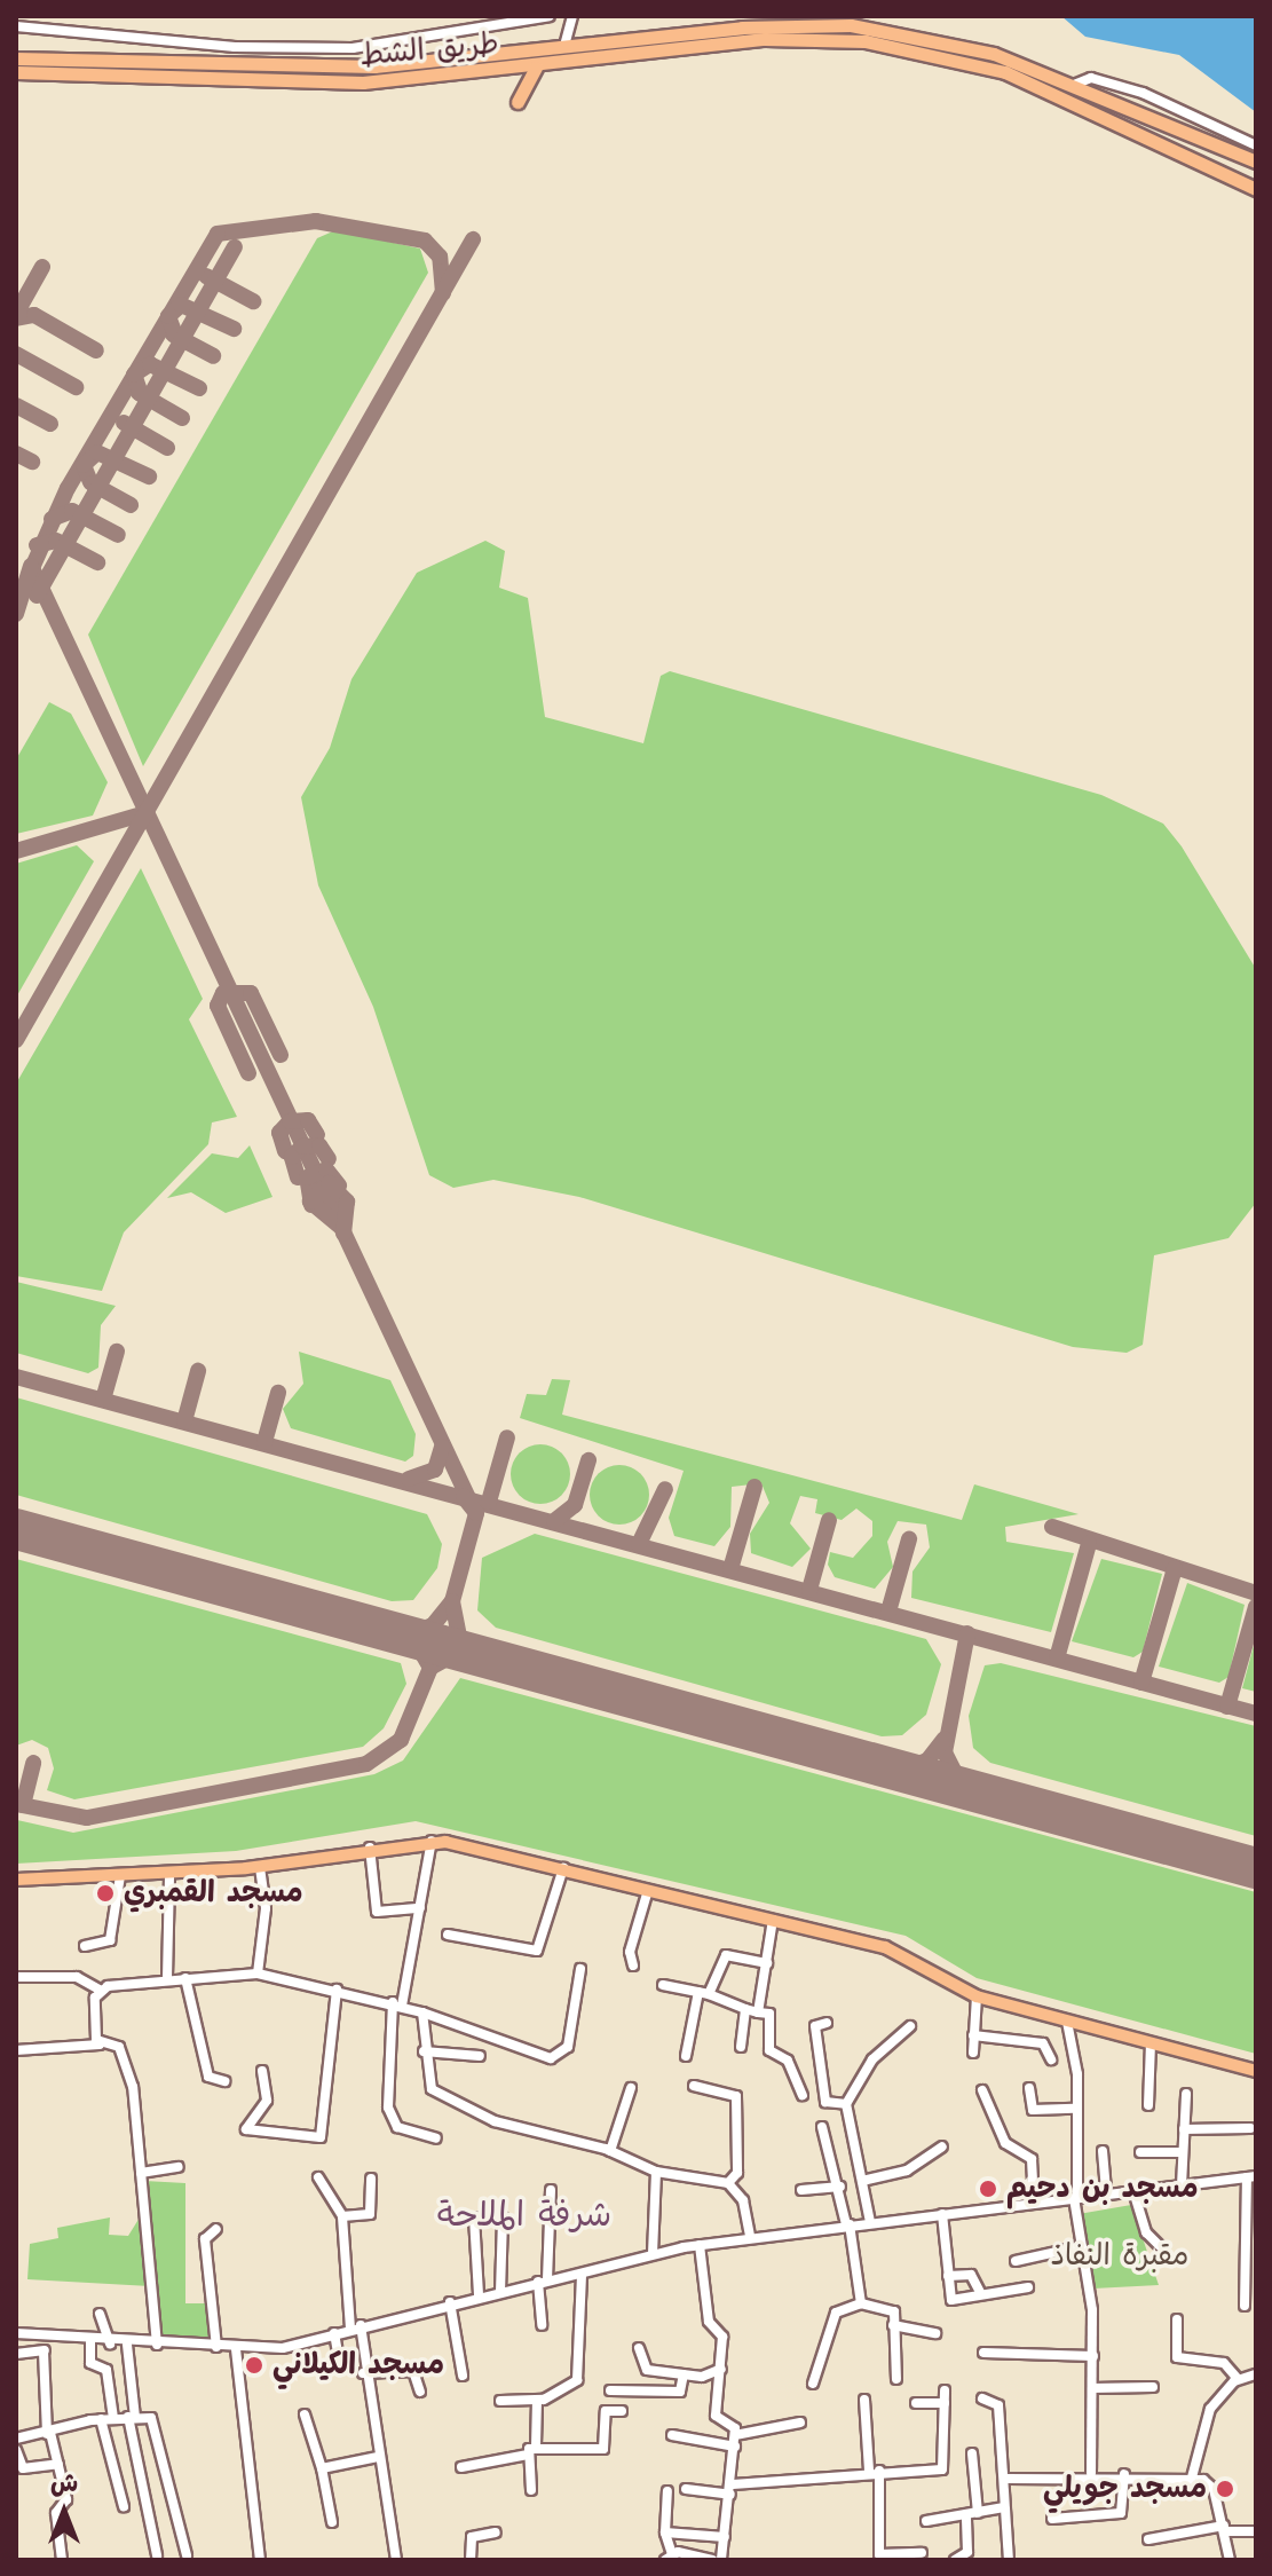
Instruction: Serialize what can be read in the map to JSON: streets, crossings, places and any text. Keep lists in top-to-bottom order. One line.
{"streets":{"highway":["طريق الشط"]},"districts":["شرفة الملاحة"],"parks":["مقبرة النفاذ"],"places":["مسجد القمبري","مسجد بن دحيم","مسجد الكيلاني","مسجد جويلي"],"north":"top"}
